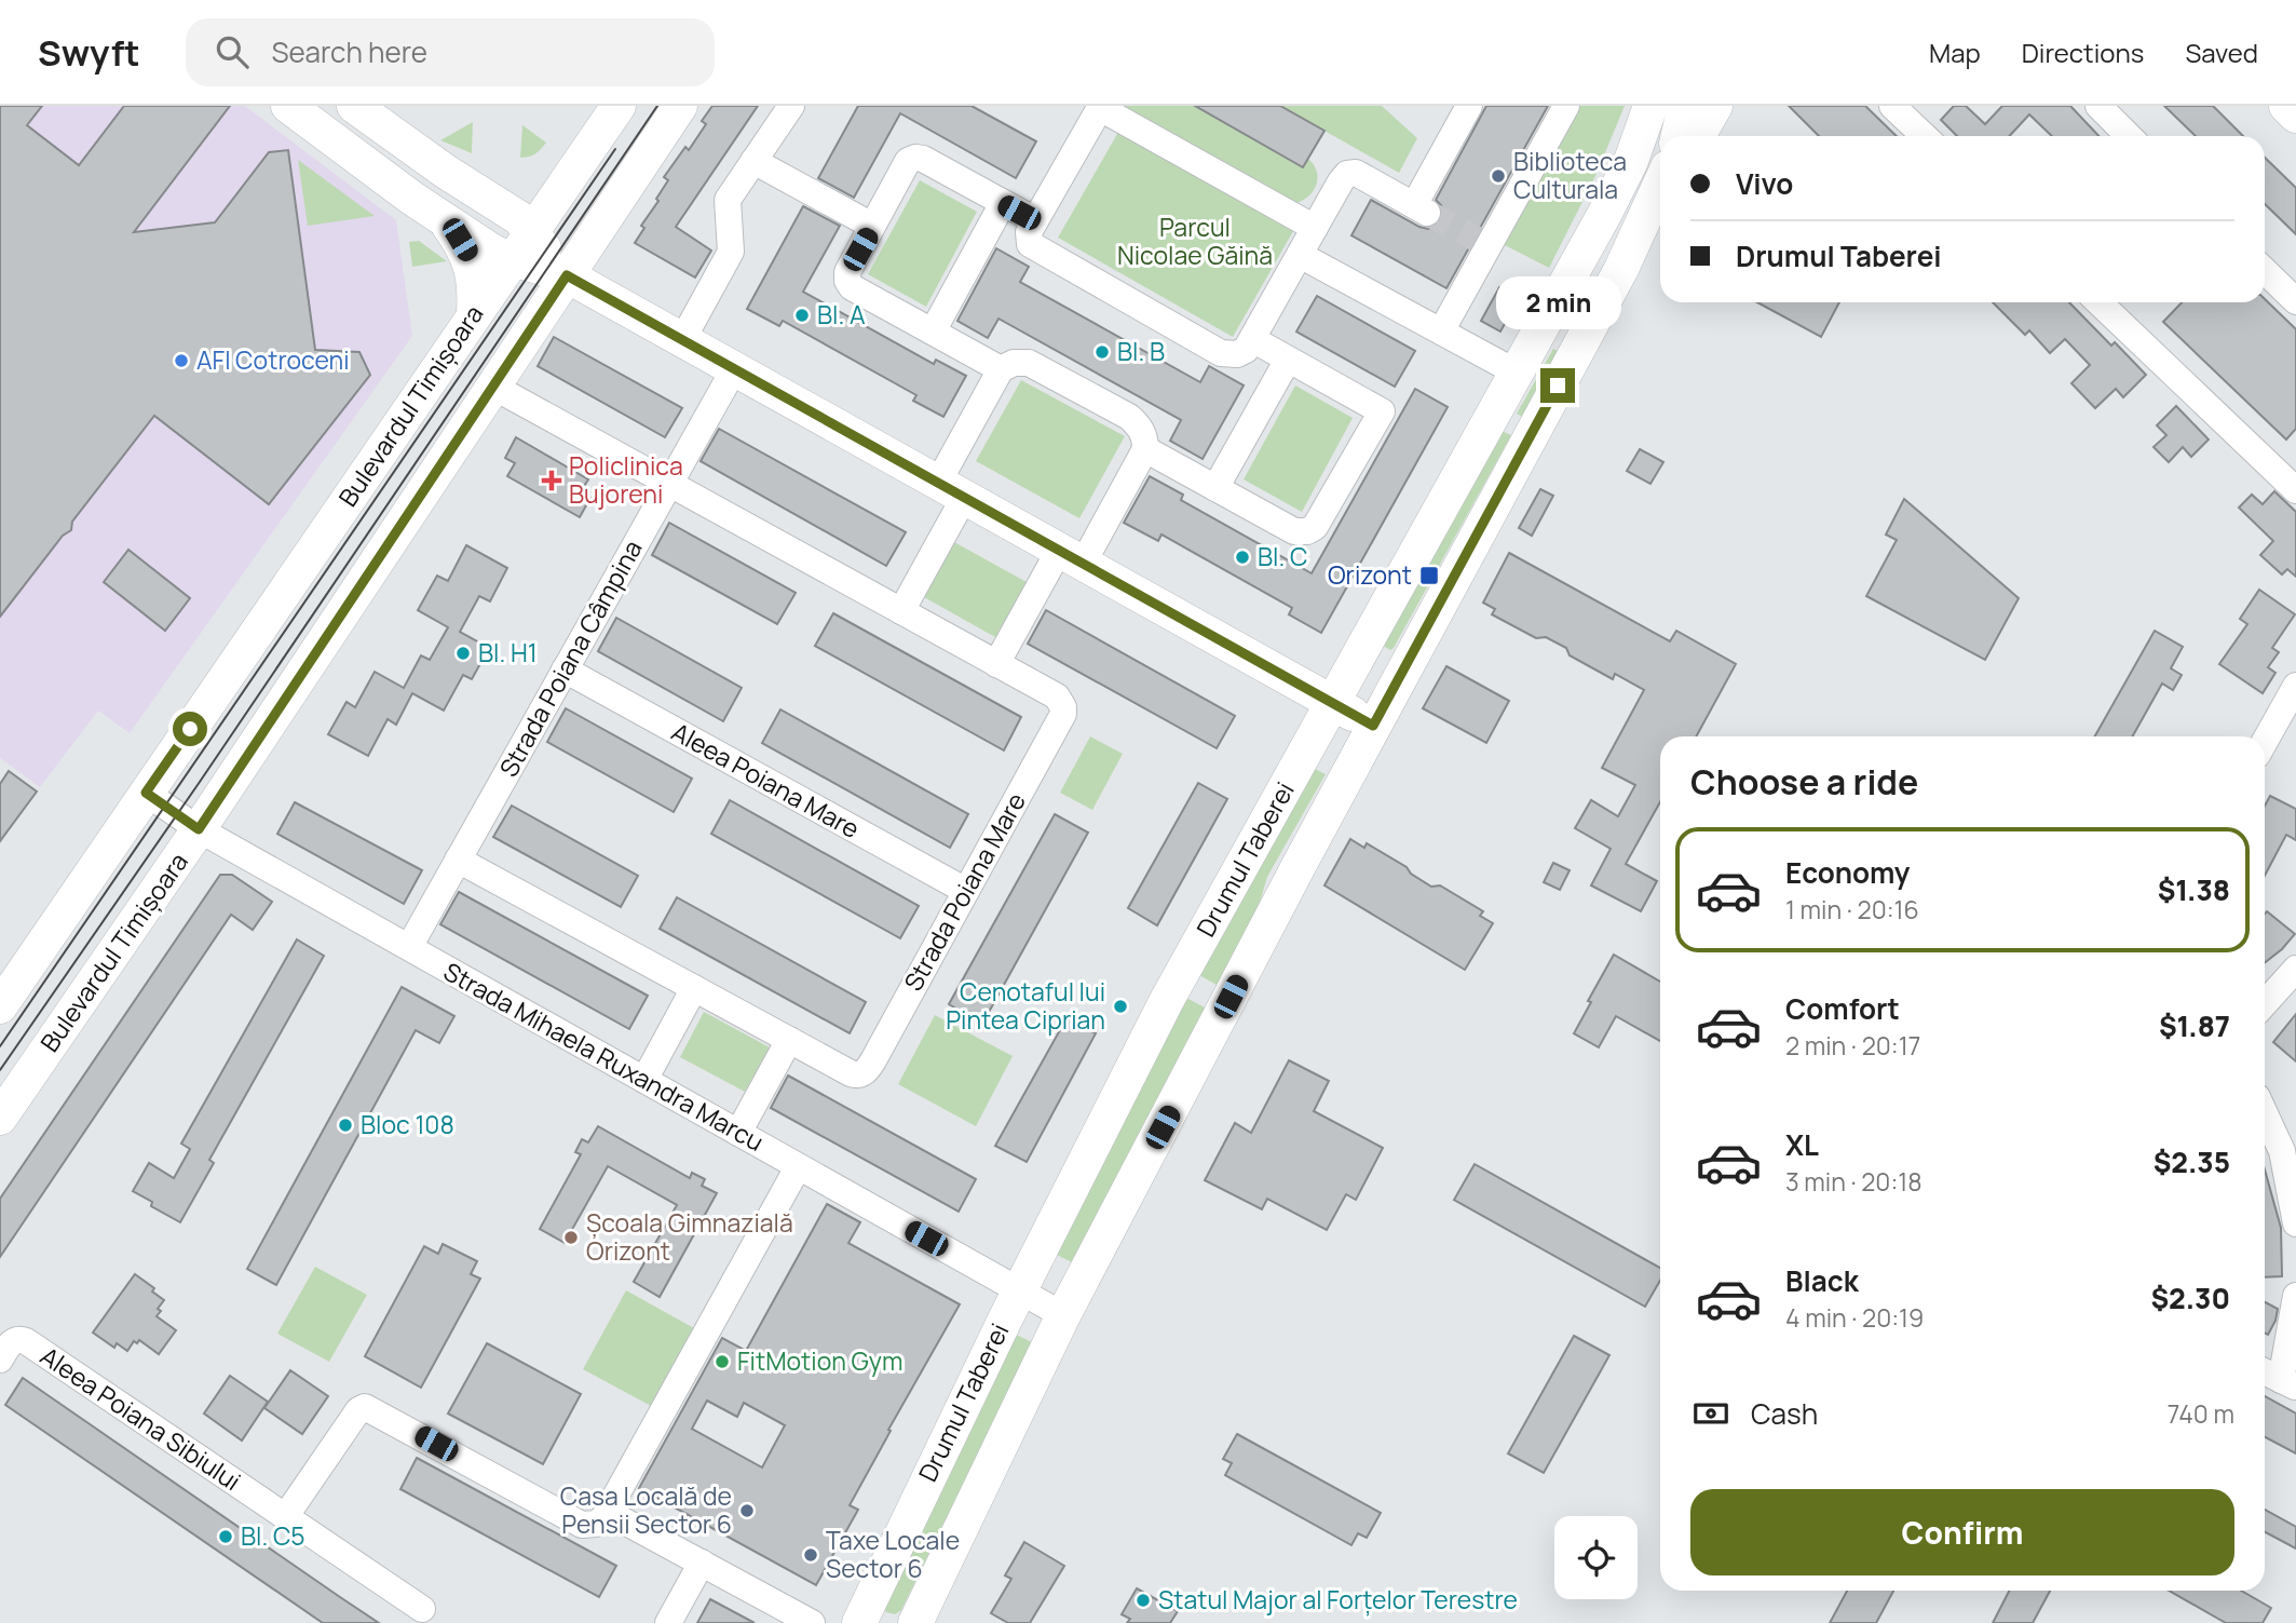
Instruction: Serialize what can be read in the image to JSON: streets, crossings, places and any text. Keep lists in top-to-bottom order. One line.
{"streets":{"main road":["Bulevardul Timișoara","Drumul Taberei"],"street":["Strada Poiana Câmpina","Aleea Poiana Mare","Strada Poiana Mare","Strada Mihaela Ruxandra Marcu","Aleea Poiana Sibiului"]},"crossings":[["Bulevardul Timișoara","Strada Poiana Mare"],["Bulevardul Timișoara","Strada Mihaela Ruxandra Marcu"],["Strada Poiana Câmpina","Aleea Poiana Mare"],["Strada Poiana Câmpina","Strada Poiana Mare"],["Strada Poiana Câmpina","Strada Mihaela Ruxandra Marcu"],["Aleea Poiana Mare","Strada Poiana Mare"],["Drumul Taberei","Strada Mihaela Ruxandra Marcu"]],"parks":["Parcul Nicolae Găină"],"places":{"other":["Biblioteca Culturala","Bl. A","Bl. B","AFI Cotroceni","Bl. C","Bl. H1","Cenotaful lui Pintea Ciprian","Bloc 108","Școala Gimnazială Orizont","FitMotion Gym","Casa Locală de Pensii Sector 6","Bl. C5","Taxe Locale Sector 6","Statul Major al Forțelor Terestre"],"health":["Policlinica Bujoreni"],"transit":["Orizont"]},"page":{"header":"Swyft","search":"Search here","nav":["Map","Directions","Saved"],"banner":["Vivo","Drumul Taberei"],"bubble":"2 min","heading":"Choose a ride","list":[{"name":"Economy","note":"1 min · 20:16","value":"$1.38"},{"name":"Comfort","note":"2 min · 20:17","value":"$1.87"},{"name":"XL","note":"3 min · 20:18","value":"$2.35"},{"name":"Black","note":"4 min · 20:19","value":"$2.30"}],"pay":["Cash","740 m"],"buttons":"Confirm"}}
